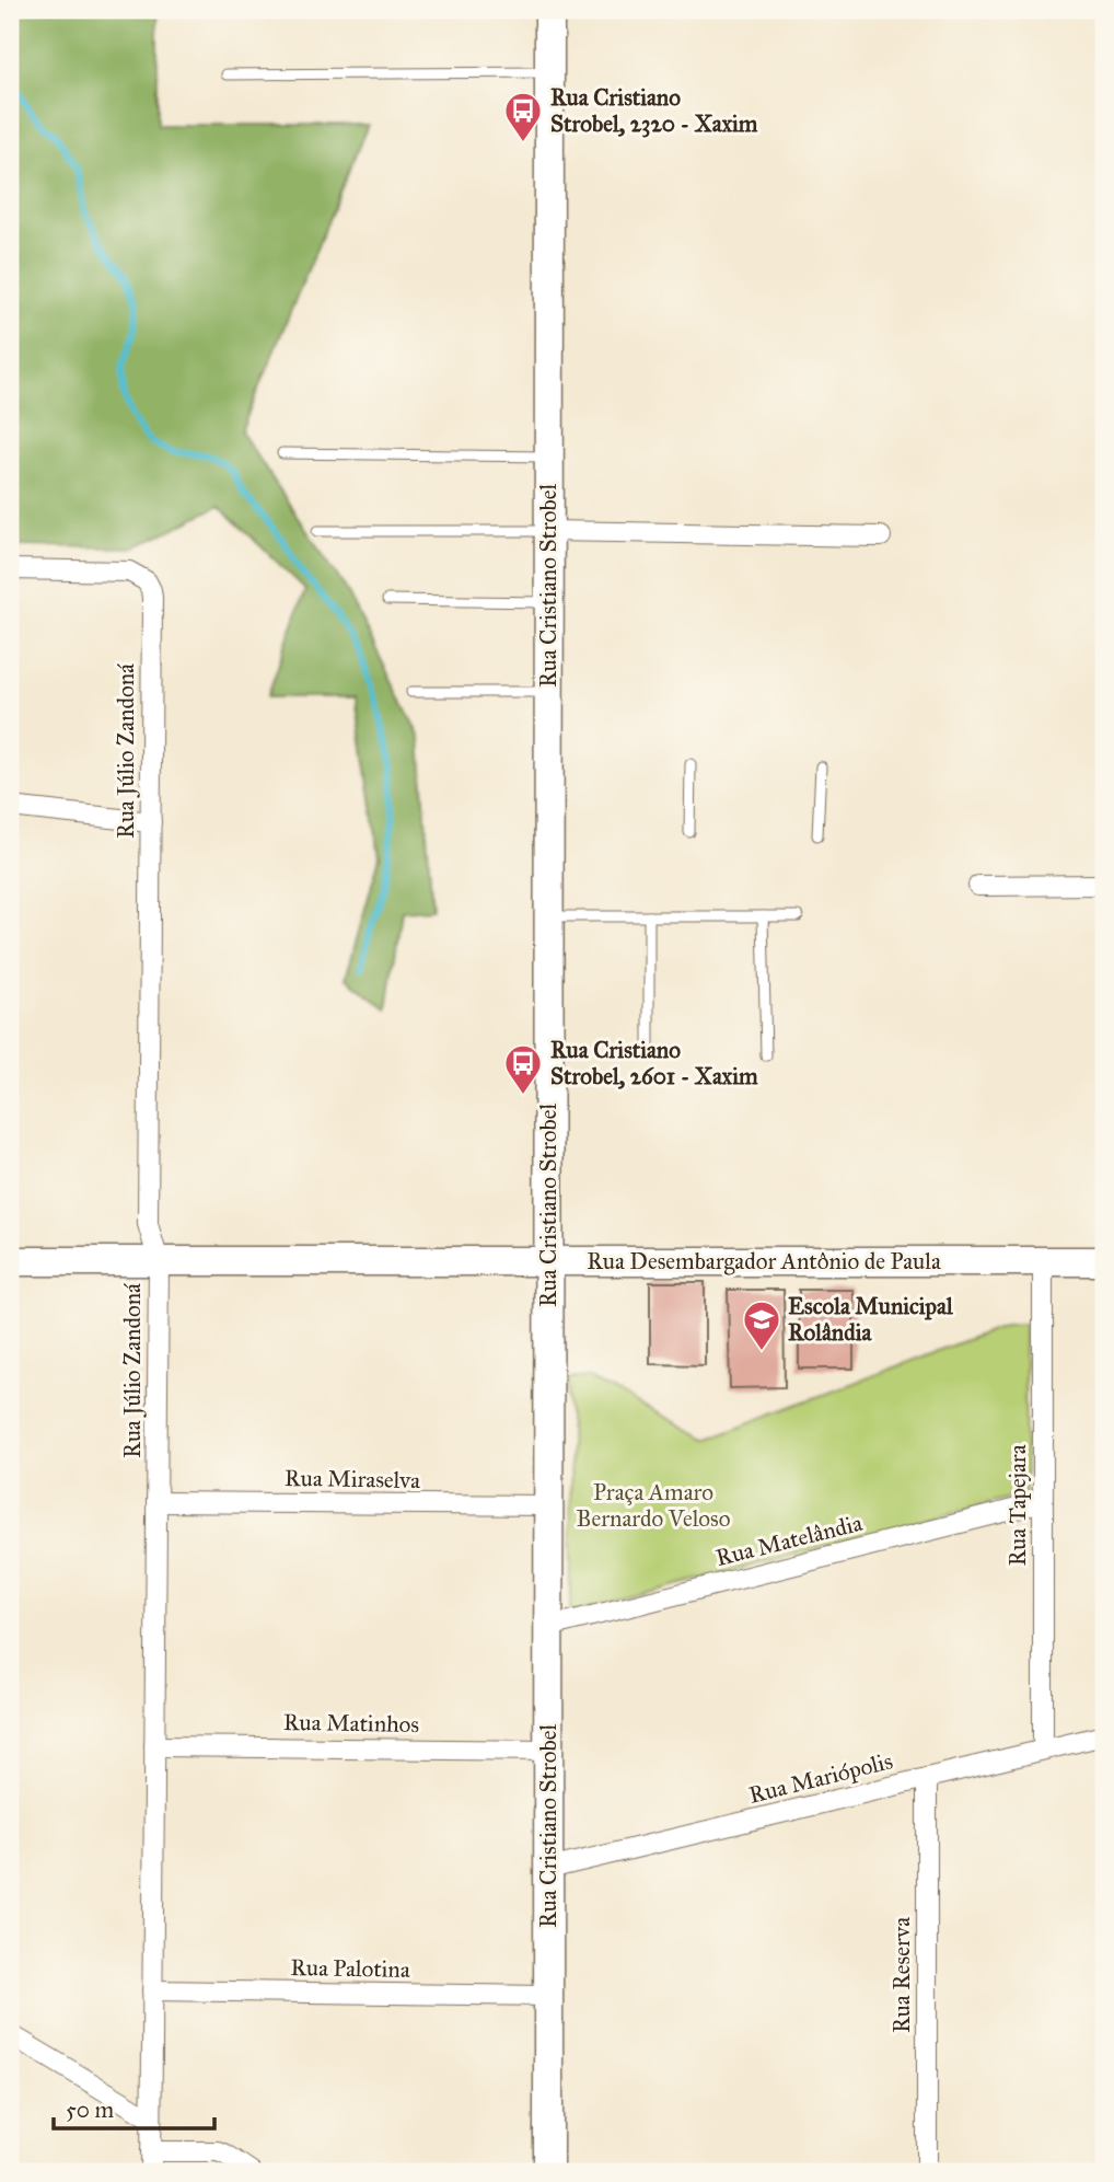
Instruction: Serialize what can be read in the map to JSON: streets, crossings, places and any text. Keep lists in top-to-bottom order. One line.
{"streets":{"main road":["Rua Cristiano Strobel","Rua Desembargador Antônio de Paula"],"street":["Rua Júlio Zandoná","Rua Miraselva","Rua Tapejara","Rua Matelândia","Rua Matinhos","Rua Mariópolis","Rua Palotina","Rua Reserva"]},"crossings":[["Rua Cristiano Strobel","Rua Desembargador Antônio de Paula"],["Rua Cristiano Strobel","Rua Miraselva"],["Rua Cristiano Strobel","Rua Matelândia"],["Rua Cristiano Strobel","Rua Matinhos"],["Rua Cristiano Strobel","Rua Mariópolis"],["Rua Cristiano Strobel","Rua Palotina"],["Rua Júlio Zandoná","Rua Desembargador Antônio de Paula"],["Rua Júlio Zandoná","Rua Miraselva"],["Rua Júlio Zandoná","Rua Matinhos"],["Rua Júlio Zandoná","Rua Palotina"],["Rua Desembargador Antônio de Paula","Rua Tapejara"],["Rua Tapejara","Rua Matelândia"],["Rua Tapejara","Rua Mariópolis"],["Rua Mariópolis","Rua Reserva"]],"parks":["Praça Amaro Bernardo Veloso"],"places":{"bus stop":["Rua Cristiano Strobel, 2320 - Xaxim","Rua Cristiano Strobel, 2601 - Xaxim"],"school or university":["Escola Municipal Rolândia"]},"scale_bar":"50 m"}
